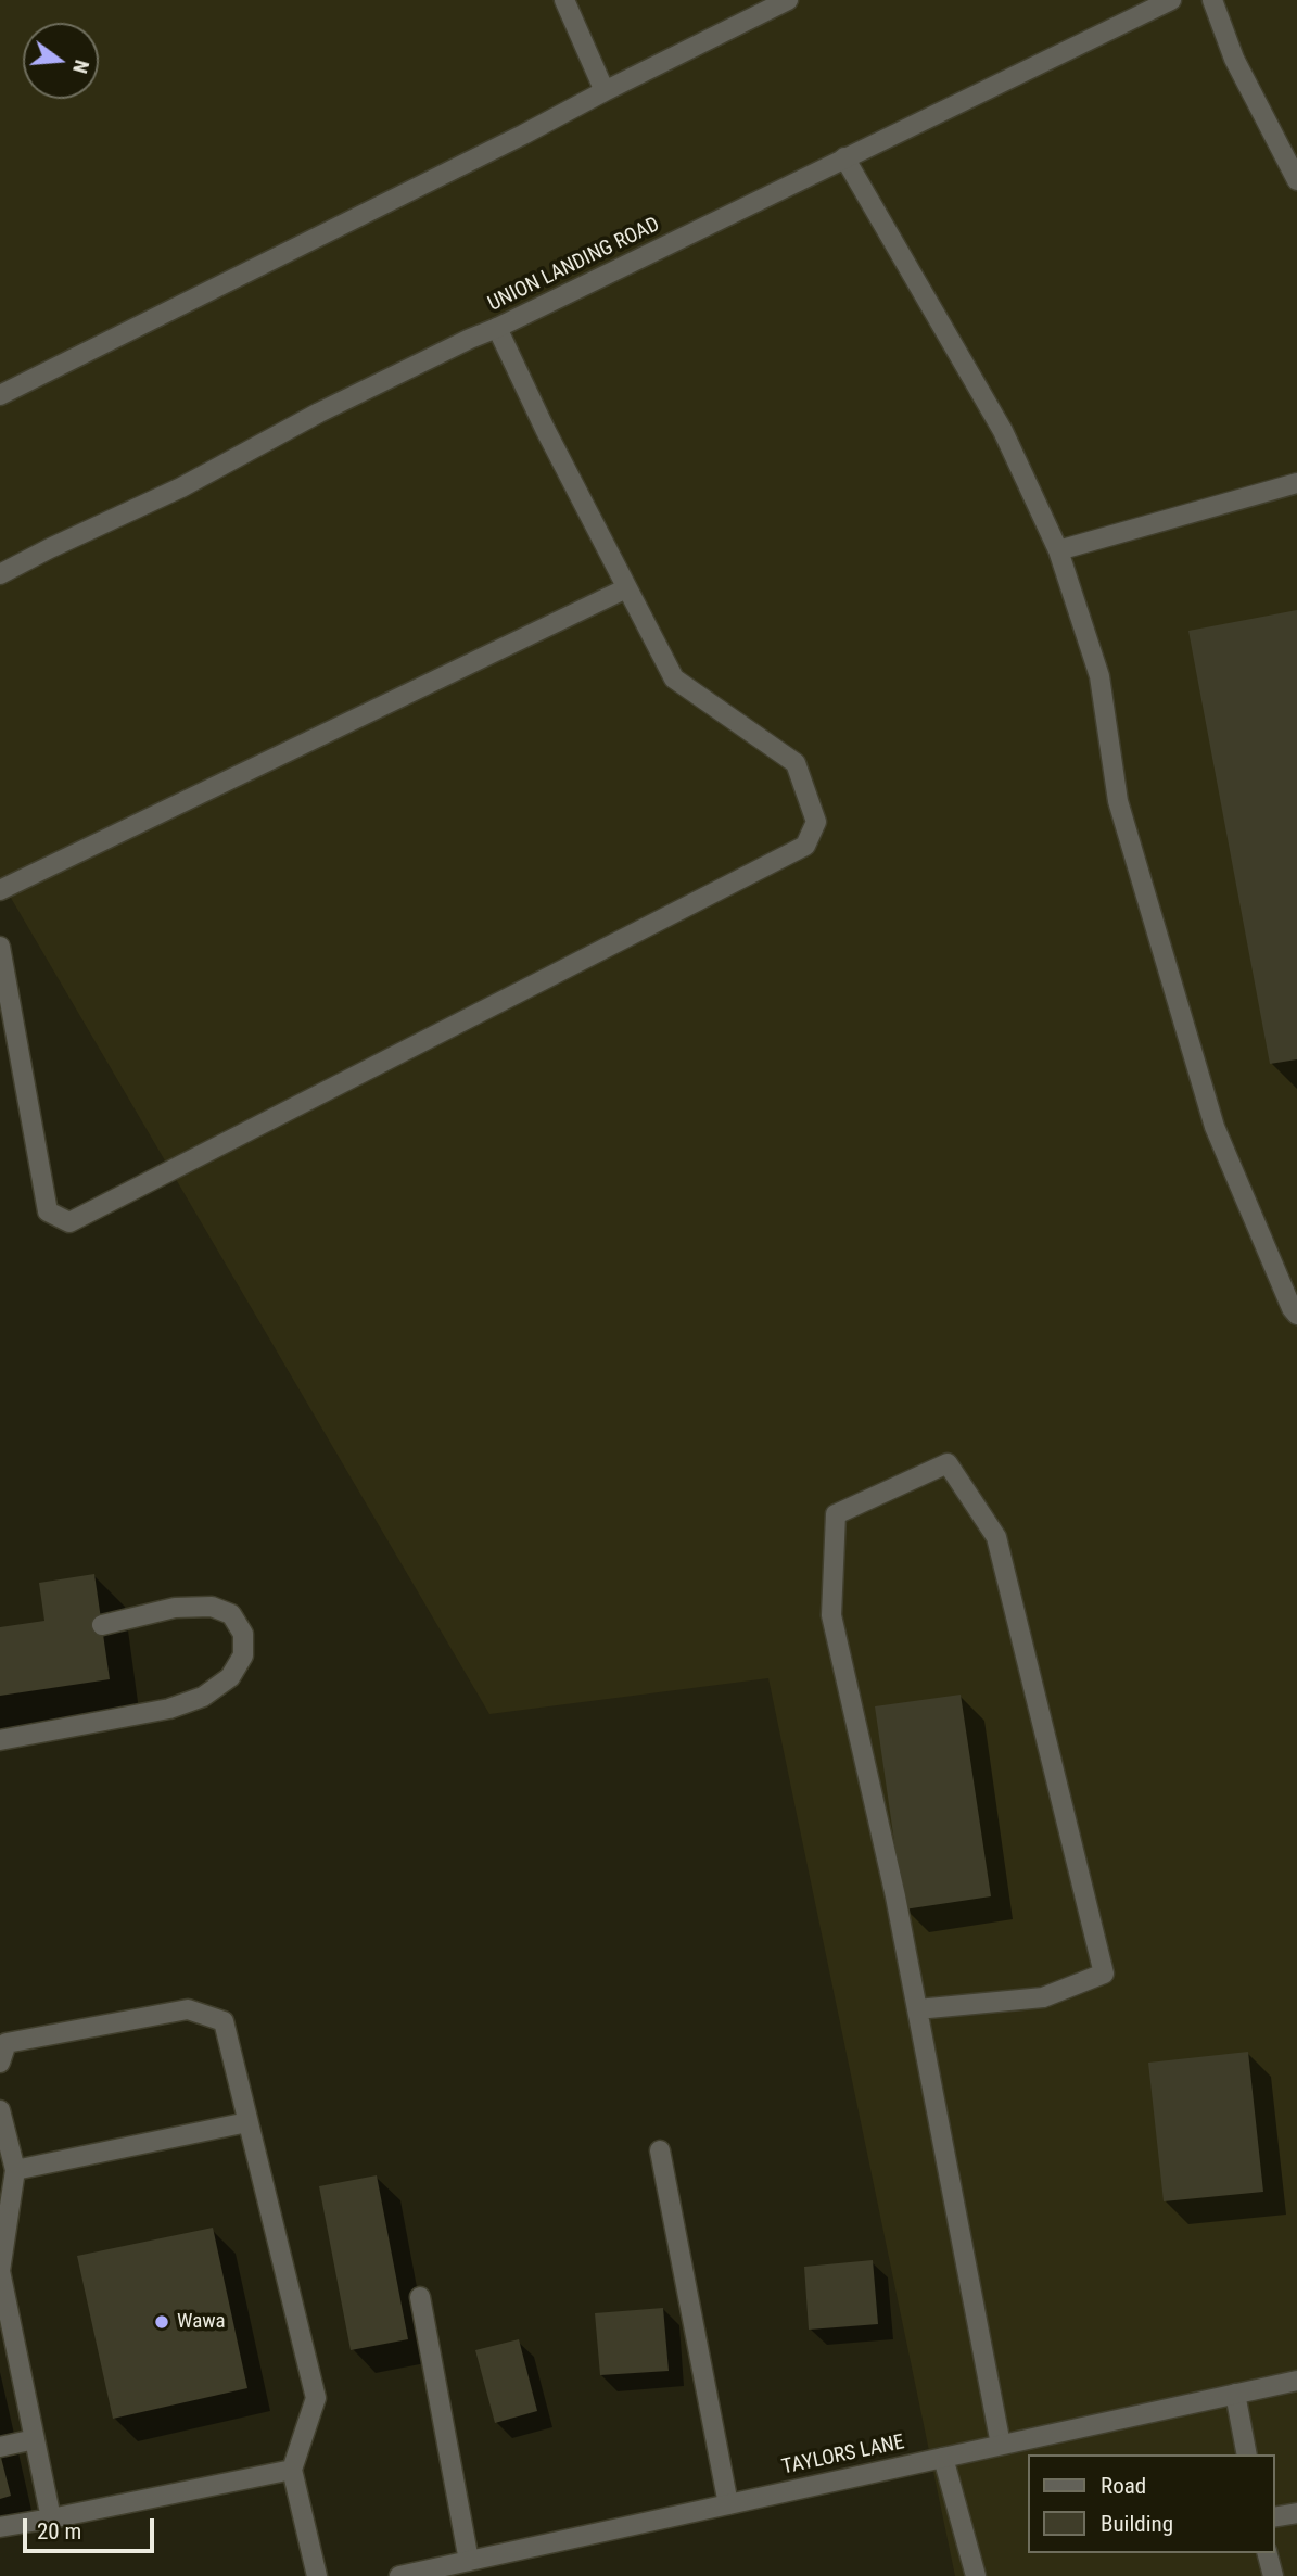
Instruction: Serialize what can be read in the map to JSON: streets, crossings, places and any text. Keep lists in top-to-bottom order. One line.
{"streets":{"street":["UNION LANDING ROAD","TAYLORS LANE"]},"places":["Wawa"],"legend":["Road","Building"],"scale_bar":"20 m","north":"right"}
